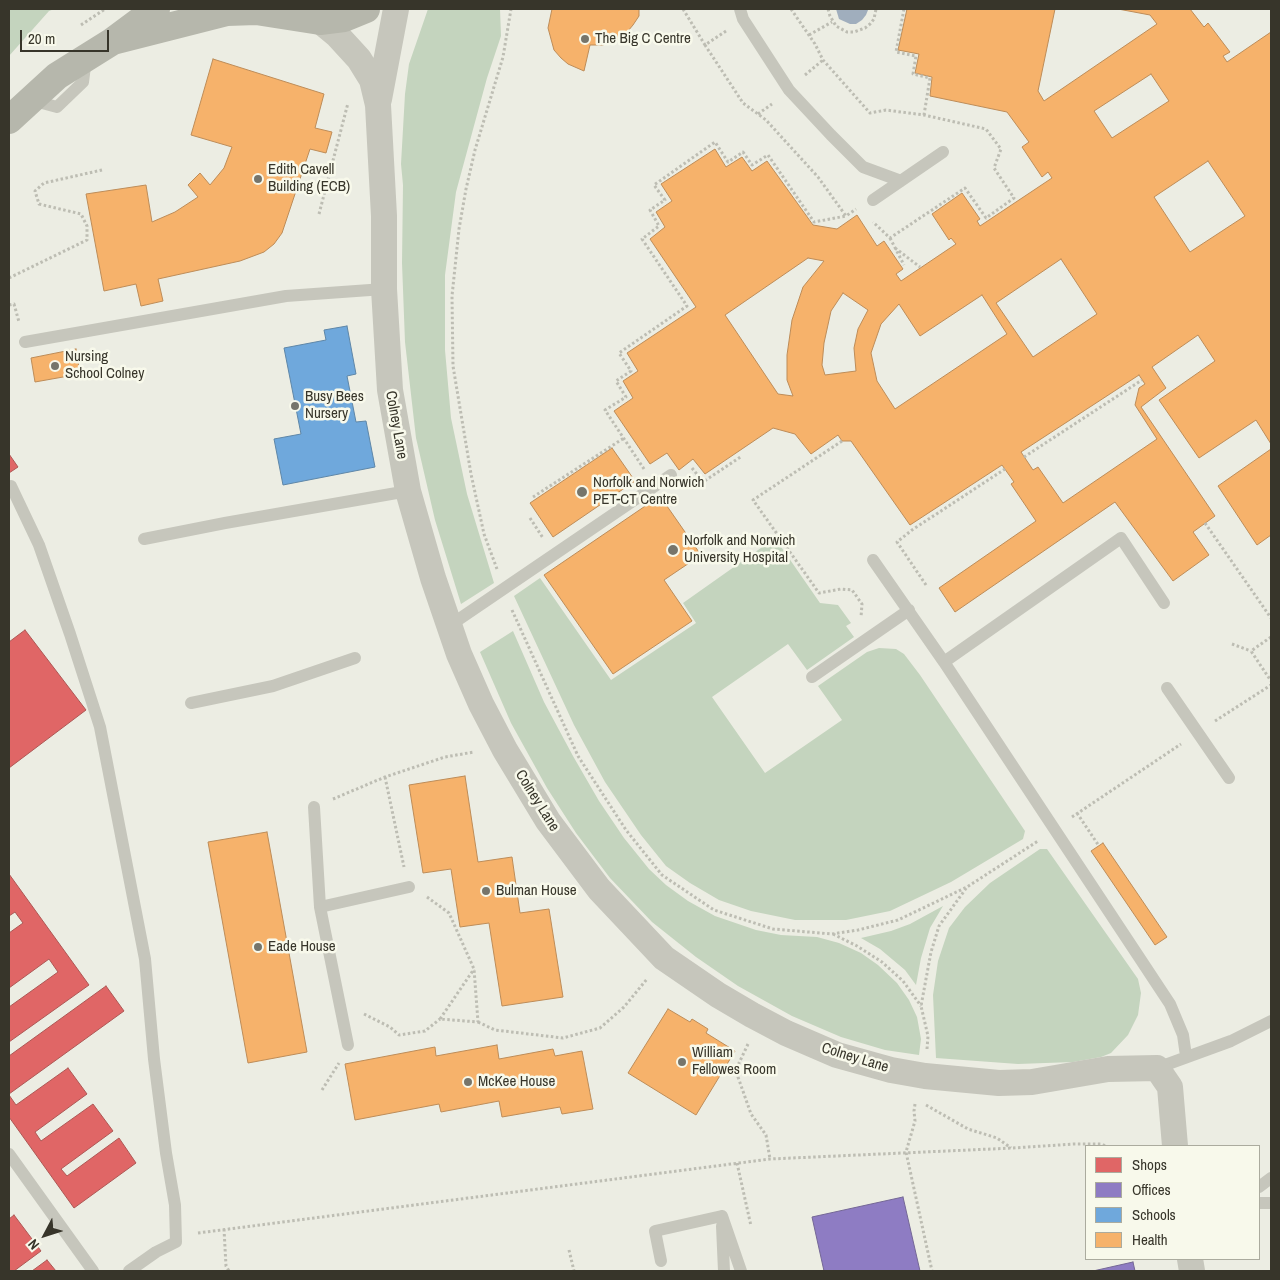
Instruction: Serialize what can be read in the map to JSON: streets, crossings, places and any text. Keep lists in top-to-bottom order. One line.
{"streets":{"street":["Colney Lane"]},"places":["The Big C Centre","Edith Cavell Building (ECB)","Nursing School Colney","Busy Bees Nursery","Norfolk and Norwich PET-CT Centre","Norfolk and Norwich University Hospital","Bulman House","Eade House","William Fellowes Room","McKee House"],"legend":["Shops","Offices","Schools","Health"],"scale_bar":"20 m","north":"bottom left"}
